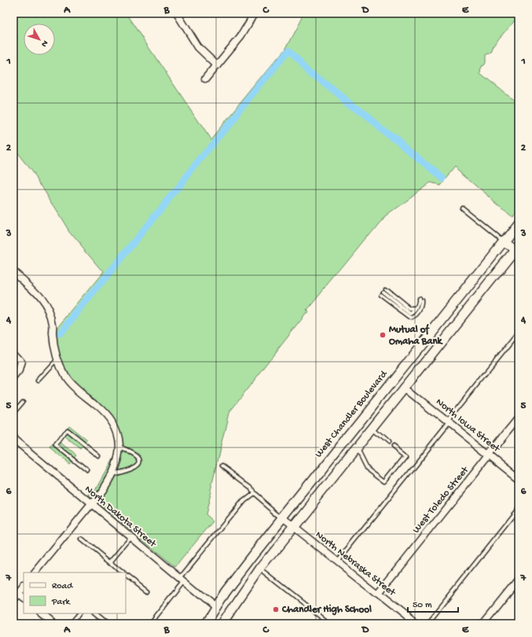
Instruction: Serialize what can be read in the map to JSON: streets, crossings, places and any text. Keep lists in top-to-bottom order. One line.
{"streets":{"main road":["West Chandler Boulevard"],"street":["North Iowa Street","West Toledo Street","North Dakota Street","North Nebraska Street"]},"crossings":[["West Chandler Boulevard","North Dakota Street"],["West Chandler Boulevard","North Nebraska Street"],["North Iowa Street","West Toledo Street"],["West Toledo Street","North Nebraska Street"]],"places":["Mutual of Omaha Bank","Chandler High School"],"legend":["Road","Park"],"scale_bar":"50 m","north":"bottom right","grid":{"columns":["A","B","C","D","E"],"rows":["1","2","3","4","5","6","7"]}}
